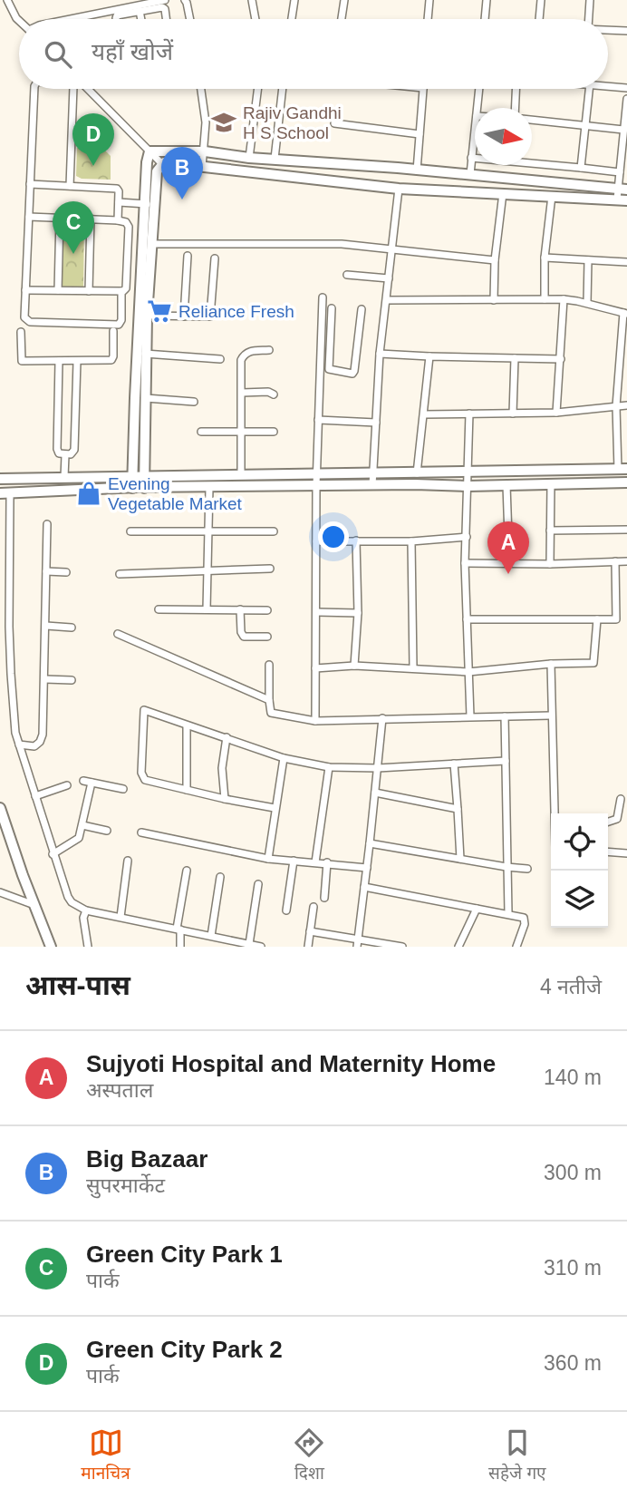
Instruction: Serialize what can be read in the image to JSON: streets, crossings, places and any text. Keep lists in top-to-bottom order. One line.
{"places":{"school or university":["Rajiv Gandhi H S School"],"supermarket":["Reliance Fresh"],"shop":["Evening Vegetable Market"]},"north":"right","page":{"search":"यहाँ खोजें","pins":["D","B","C","A"],"heading":["आस-पास","4 नतीजे"],"list":[{"mark":"A","name":"Sujyoti Hospital and Maternity Home","note":"अस्पताल","value":"140 m"},{"mark":"B","name":"Big Bazaar","note":"सुपरमार्केट","value":"300 m"},{"mark":"C","name":"Green City Park 1","note":"पार्क","value":"310 m"},{"mark":"D","name":"Green City Park 2","note":"पार्क","value":"360 m"}],"nav":["मानचित्र","दिशा","सहेजे गए"]}}
